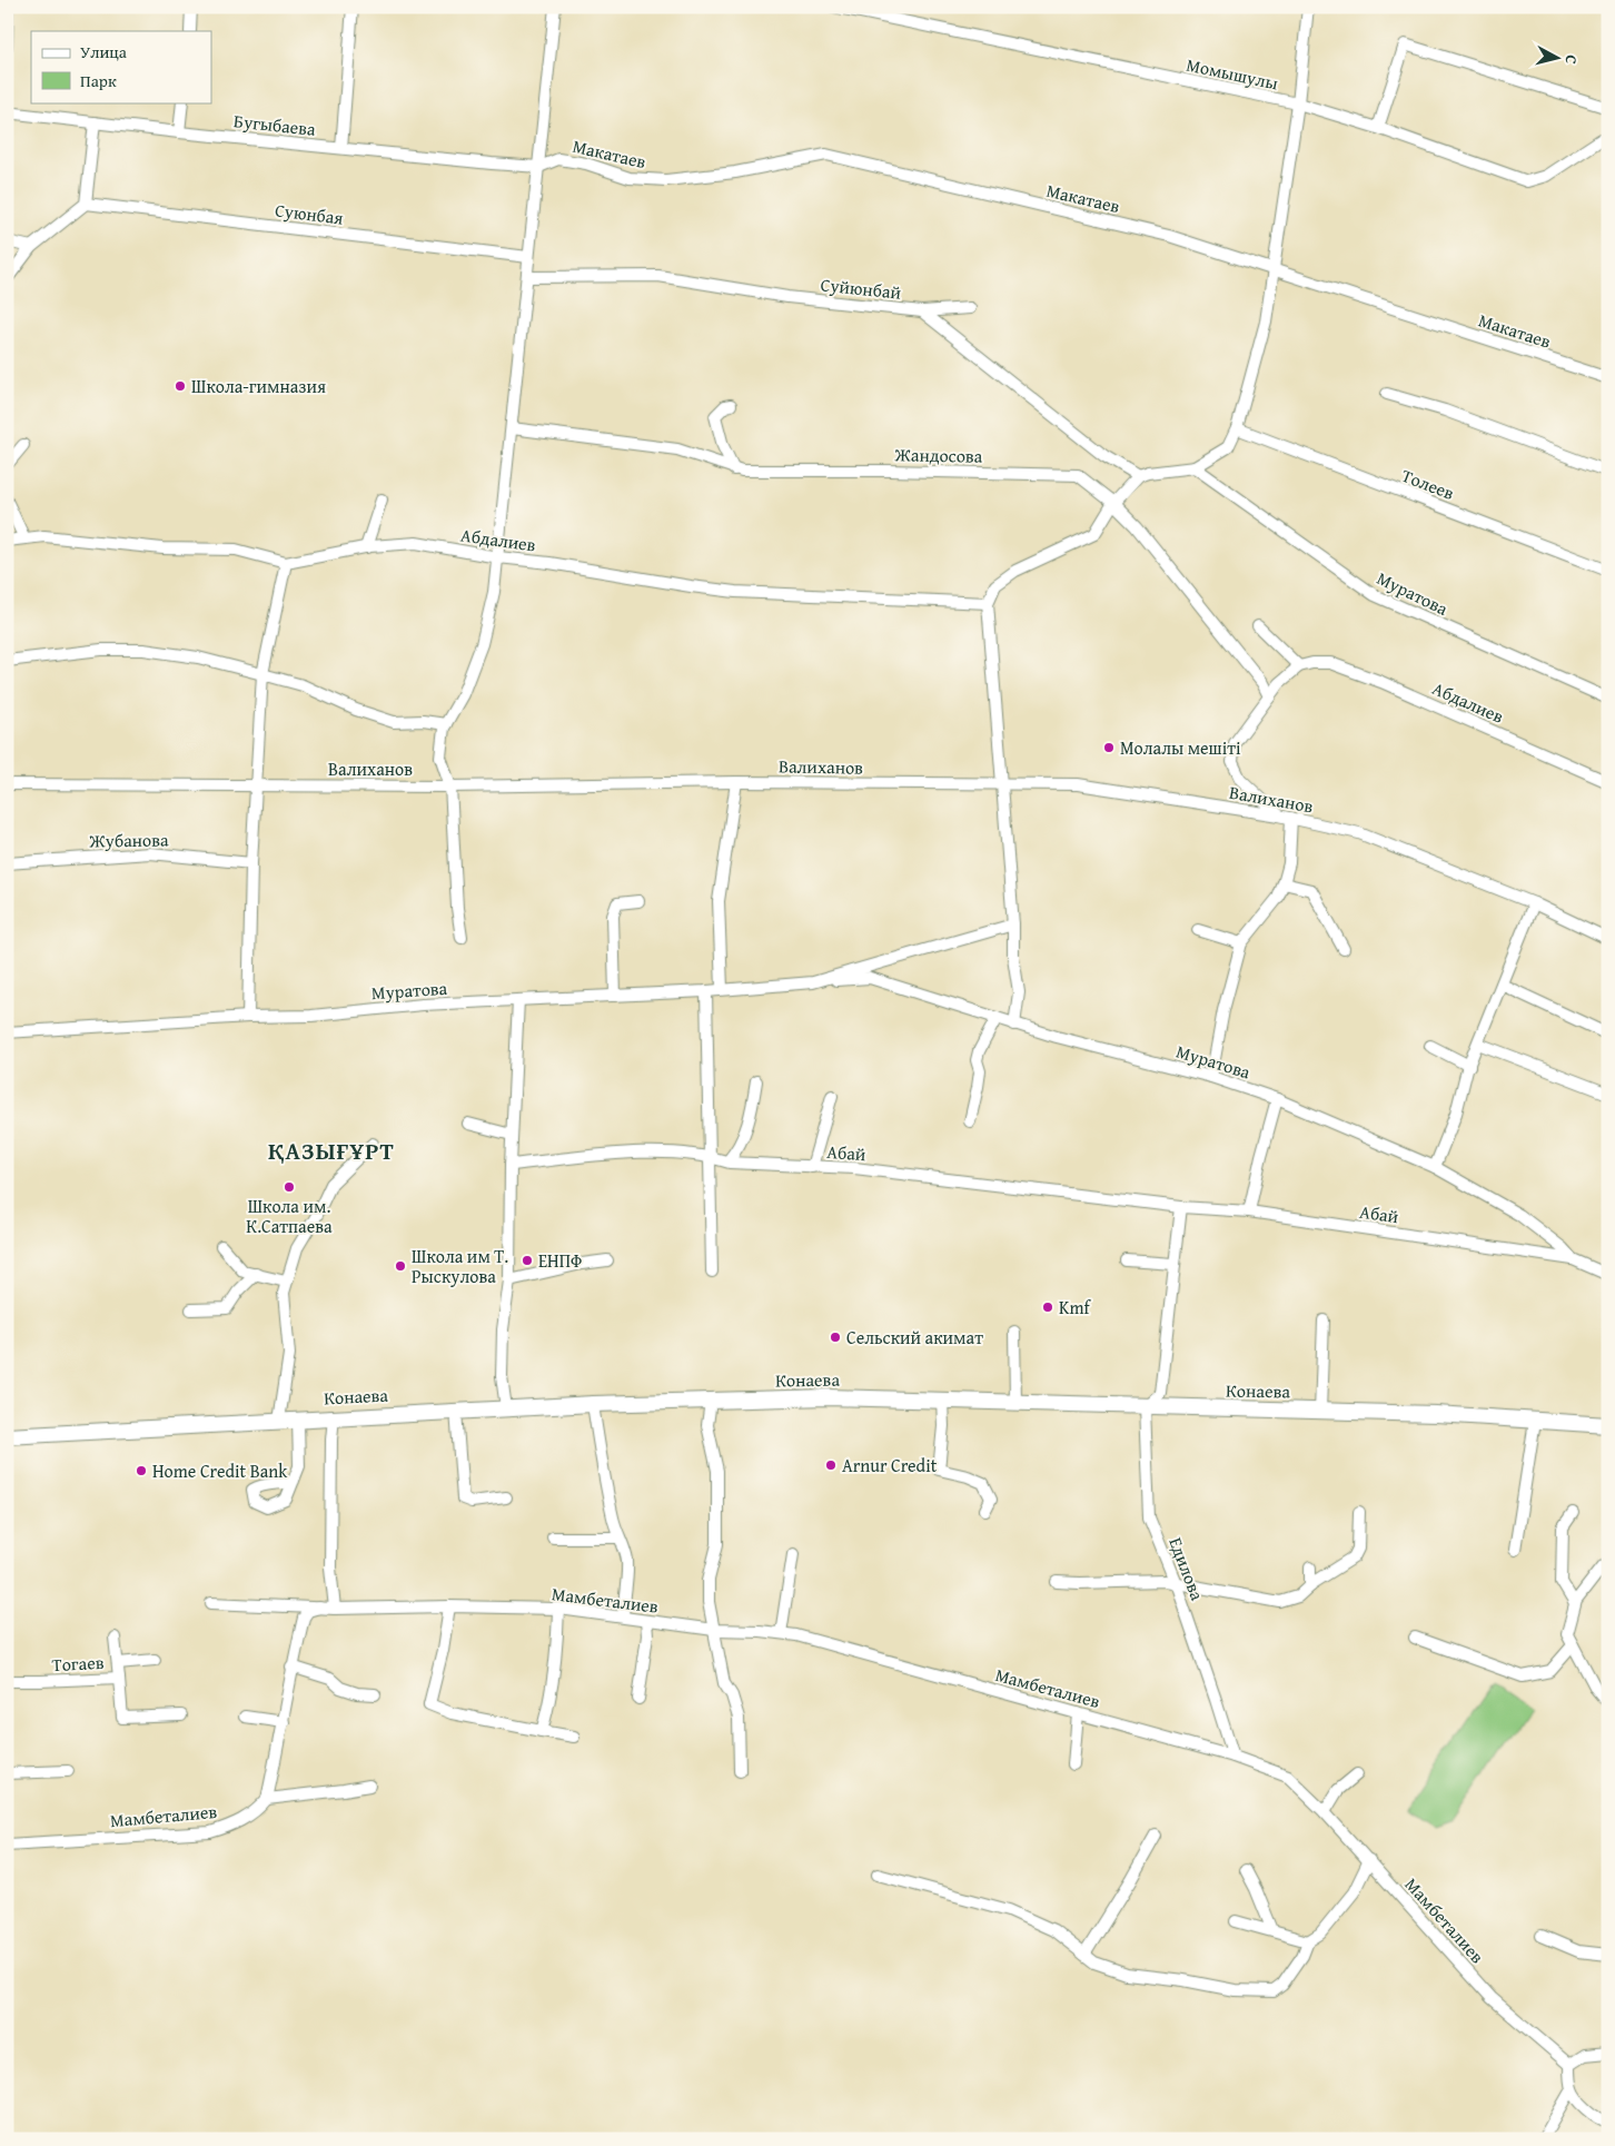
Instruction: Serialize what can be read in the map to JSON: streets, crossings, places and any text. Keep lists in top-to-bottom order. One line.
{"streets":{"main road":["Конаева"],"street":["Момышулы","Бугыбаева","Макатаев","Суюнбая","Суйюнбай","Жандосова","Толеев","Абдалиев","Муратова","Валиханов","Жубанова","Абай","Едилова","Мамбеталиев","Тогаев"]},"crossings":[["Бугыбаева","Макатаев"],["Муратова","Абай"],["Конаева","Едилова"],["Едилова","Мамбеталиев"]],"districts":["ҚАЗЫҒҰРТ"],"places":["Школа-гимназия","Молалы мешіті","Школа им. К.Сатпаева","ЕНПФ","Школа им Т. Рыскулова","Kmf","Сельский акимат","Arnur Credit","Home Credit Bank"],"legend":["Улица","Парк"],"north":"right"}
